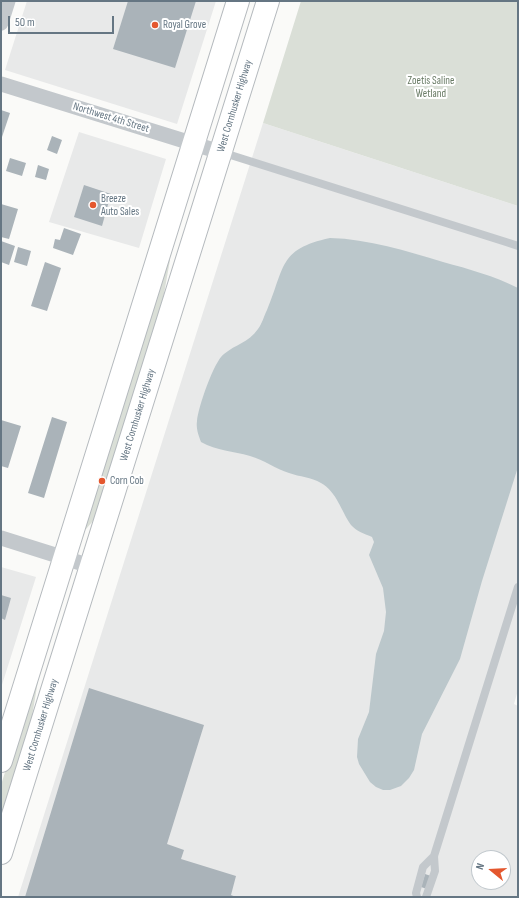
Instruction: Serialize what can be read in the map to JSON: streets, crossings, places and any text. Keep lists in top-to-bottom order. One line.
{"streets":{"main road":["West Cornhusker Highway"],"street":["Northwest 4th Street"]},"crossings":[["West Cornhusker Highway","Northwest 4th Street"]],"parks":["Zoetis Saline Wetland"],"places":["Royal Grove","Breeze Auto Sales","Corn Cob"],"scale_bar":"50 m","north":"left"}
